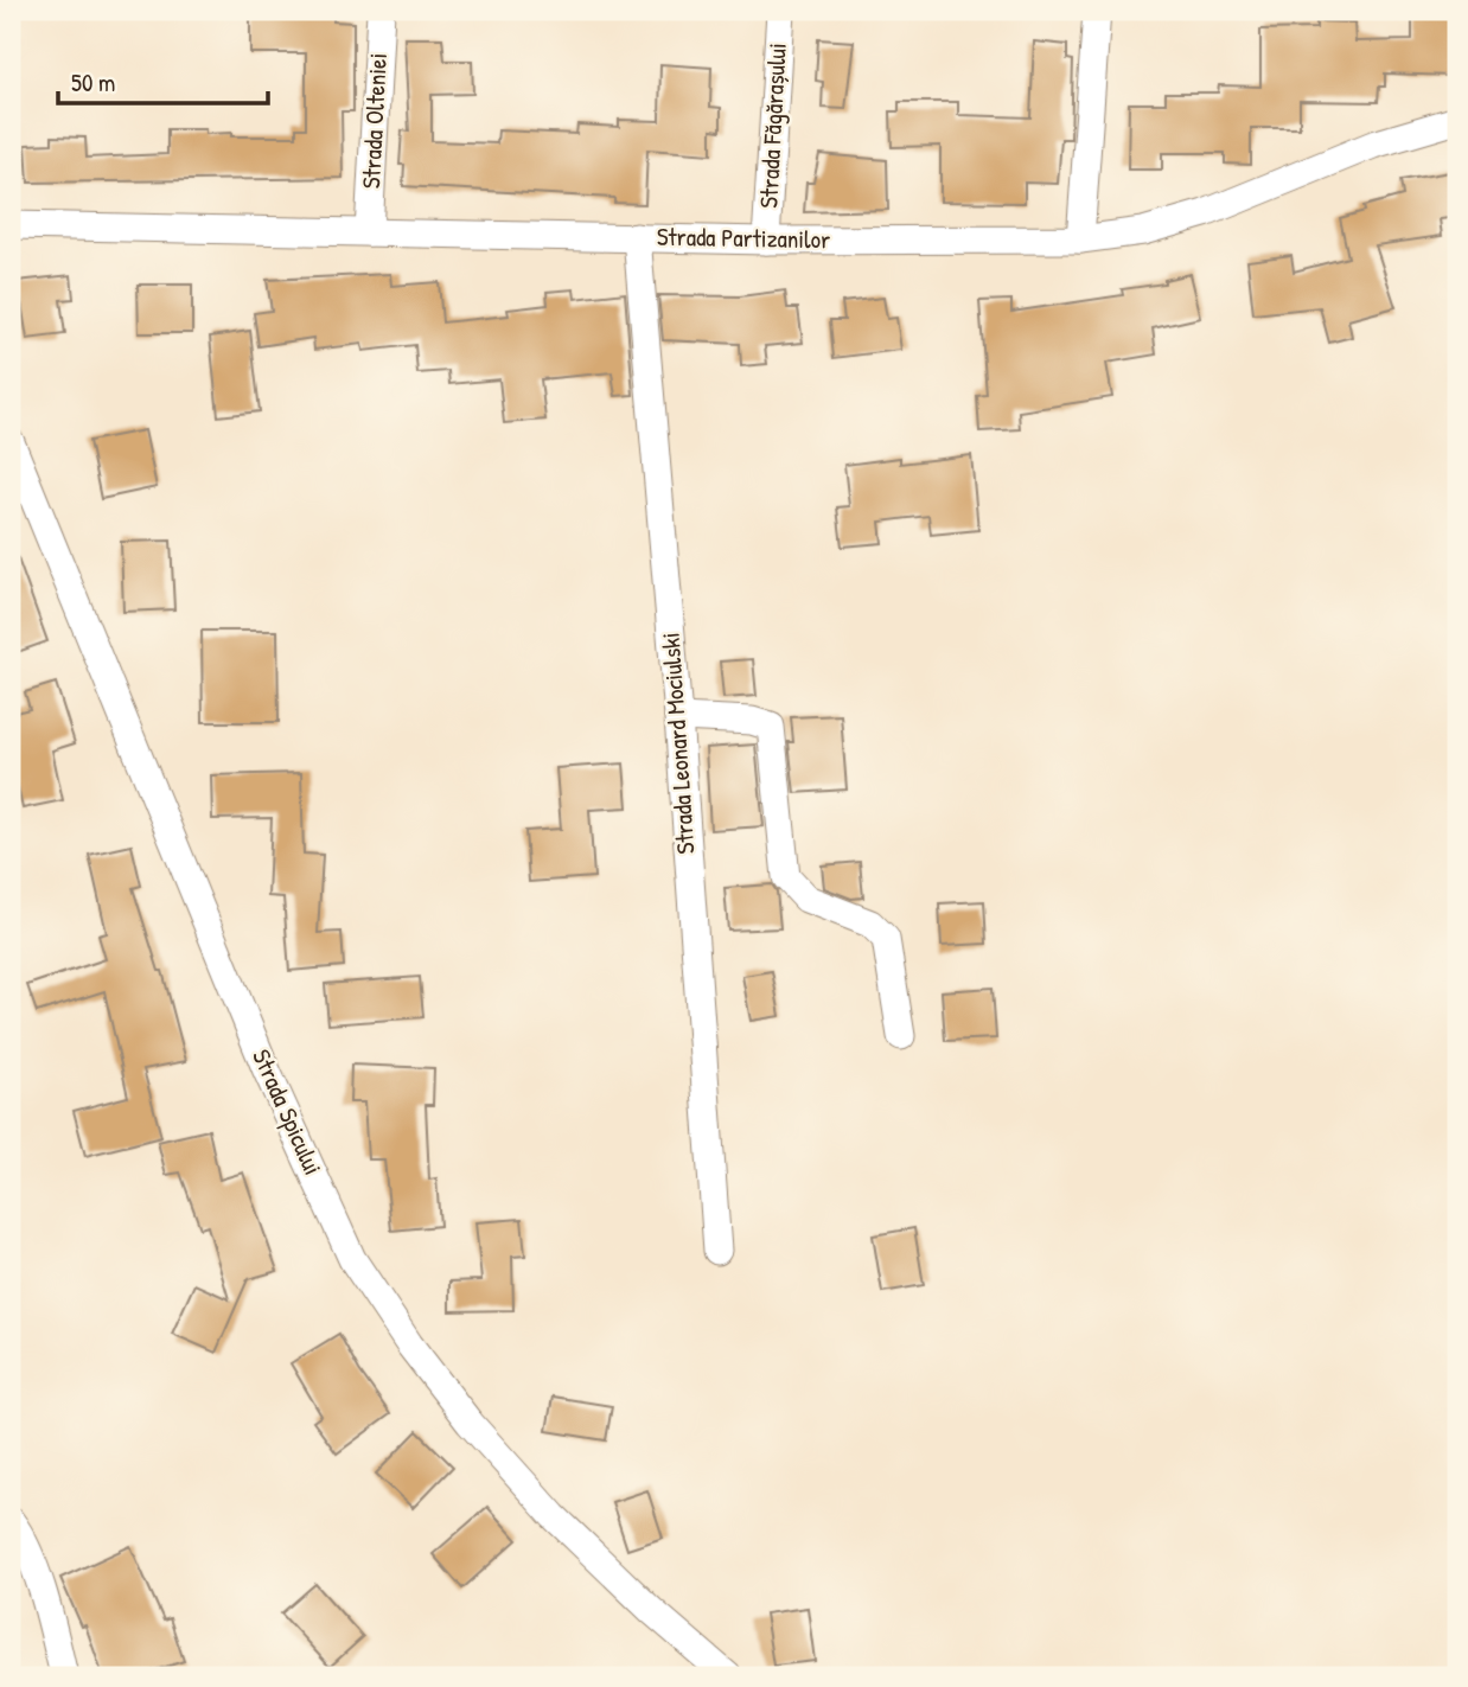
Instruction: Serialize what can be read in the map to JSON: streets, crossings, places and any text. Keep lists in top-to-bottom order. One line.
{"streets":{"street":["Strada Olteniei","Strada Făgărașului","Strada Partizanilor","Strada Leonard Mociulski","Strada Spicului"]},"crossings":[["Strada Olteniei","Strada Partizanilor"],["Strada Făgărașului","Strada Partizanilor"],["Strada Partizanilor","Strada Leonard Mociulski"]],"scale_bar":"50 m"}
